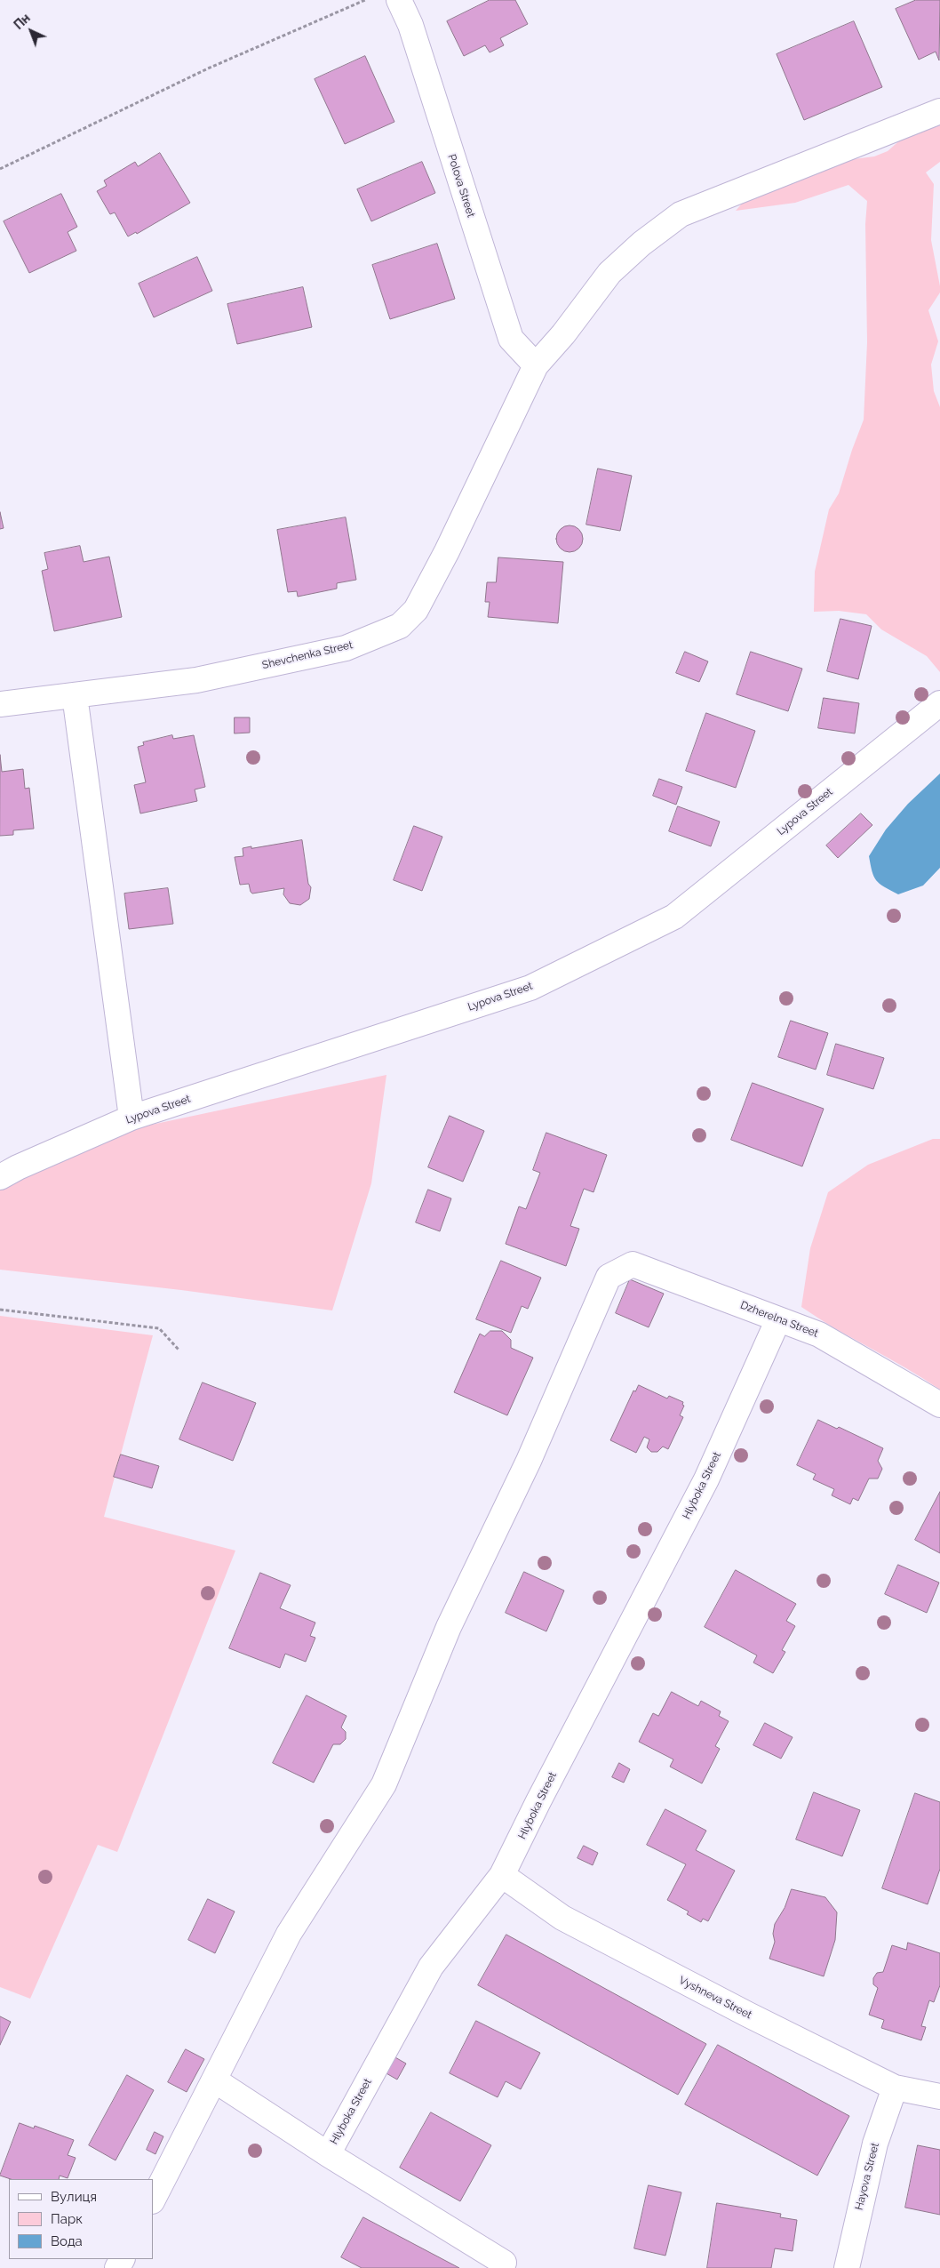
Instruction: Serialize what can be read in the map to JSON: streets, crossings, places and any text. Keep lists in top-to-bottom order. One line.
{"streets":{"street":["Polova Street","Shevchenka Street","Lypova Street","Dzherelna Street","Hlyboka Street","Vyshneva Street","Hayova Street"]},"crossings":[["Polova Street","Shevchenka Street"],["Dzherelna Street","Hlyboka Street"],["Hlyboka Street","Vyshneva Street"],["Vyshneva Street","Hayova Street"]],"legend":["Вулиця","Парк","Вода"],"north":"top left"}
